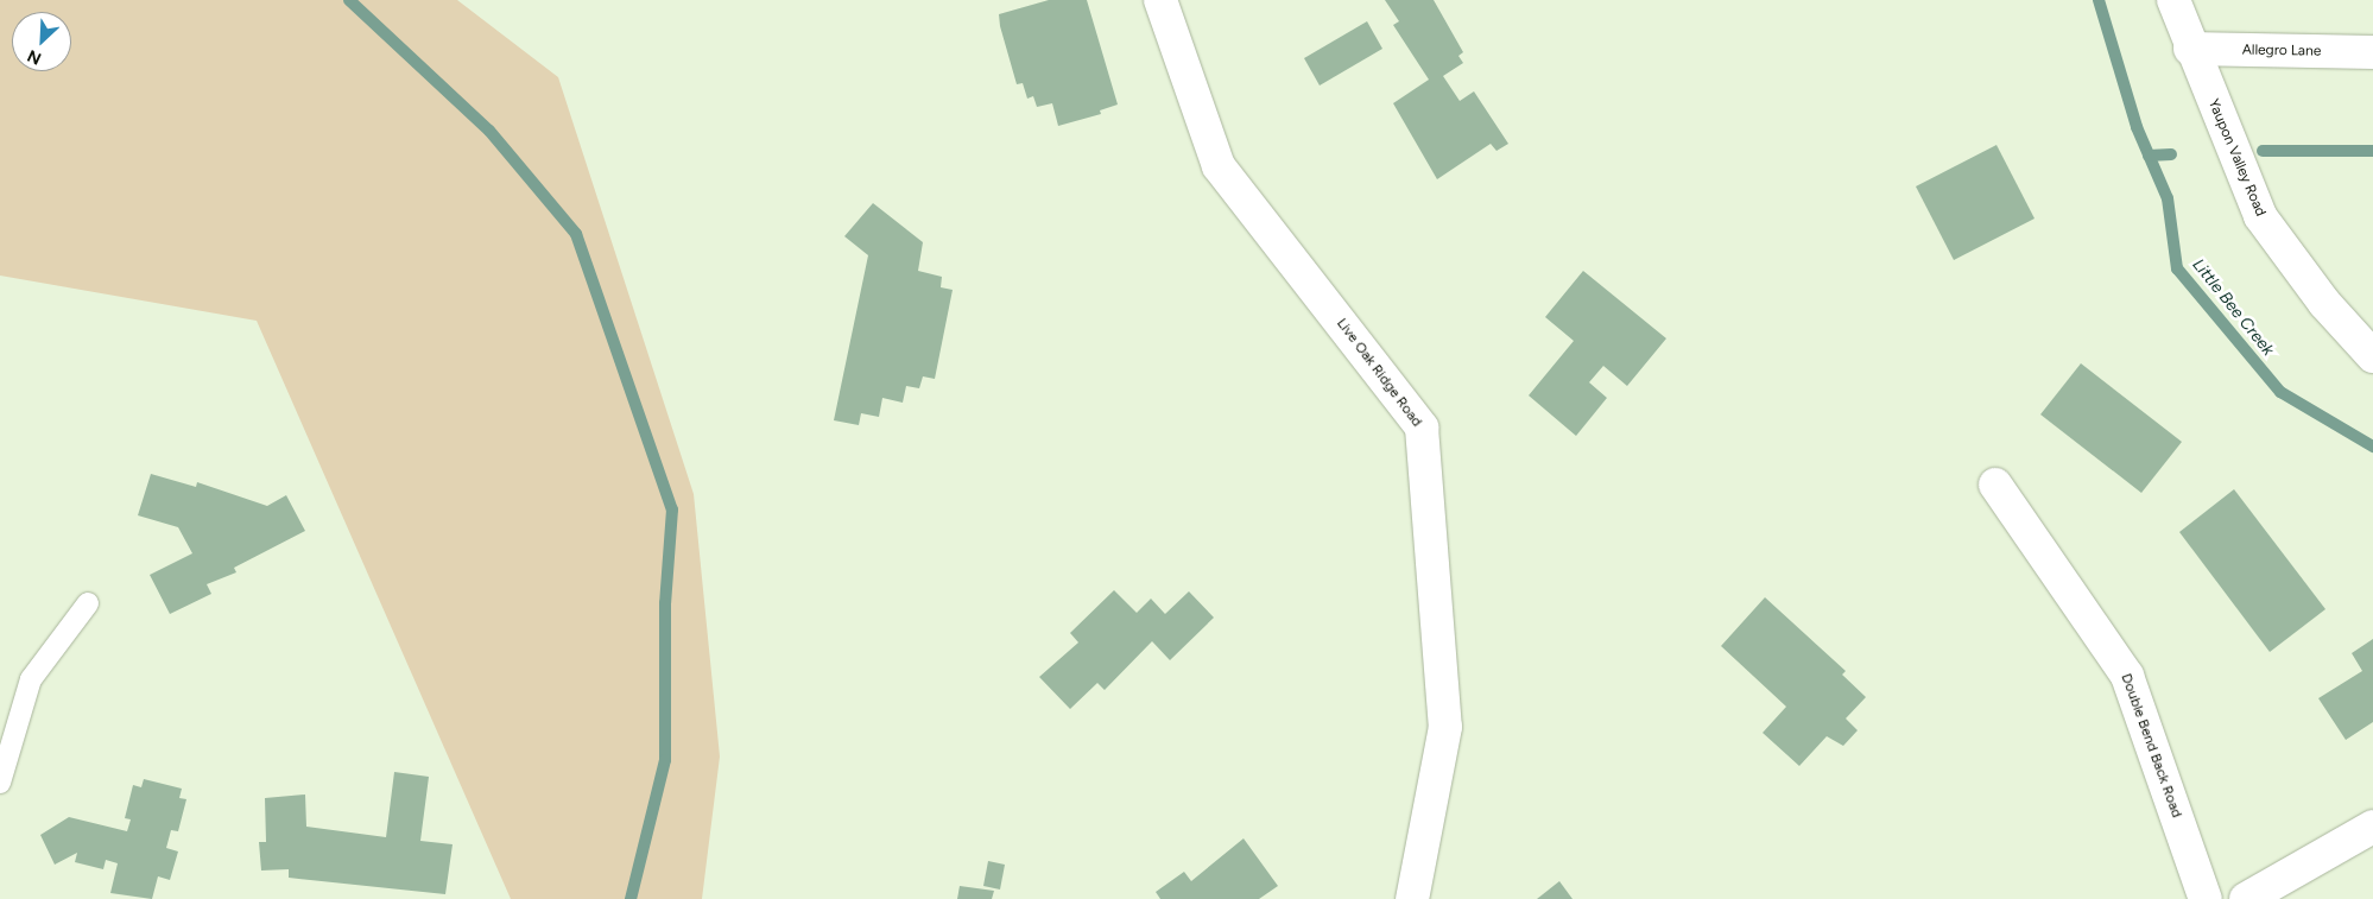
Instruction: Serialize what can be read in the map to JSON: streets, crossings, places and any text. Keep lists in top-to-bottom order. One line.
{"streets":{"street":["Allegro Lane","Yaupon Valley Road","Live Oak Ridge Road","Double Bend Back Road"]},"crossings":[["Allegro Lane","Yaupon Valley Road"]],"water":["Little Bee Creek"],"north":"bottom left"}
